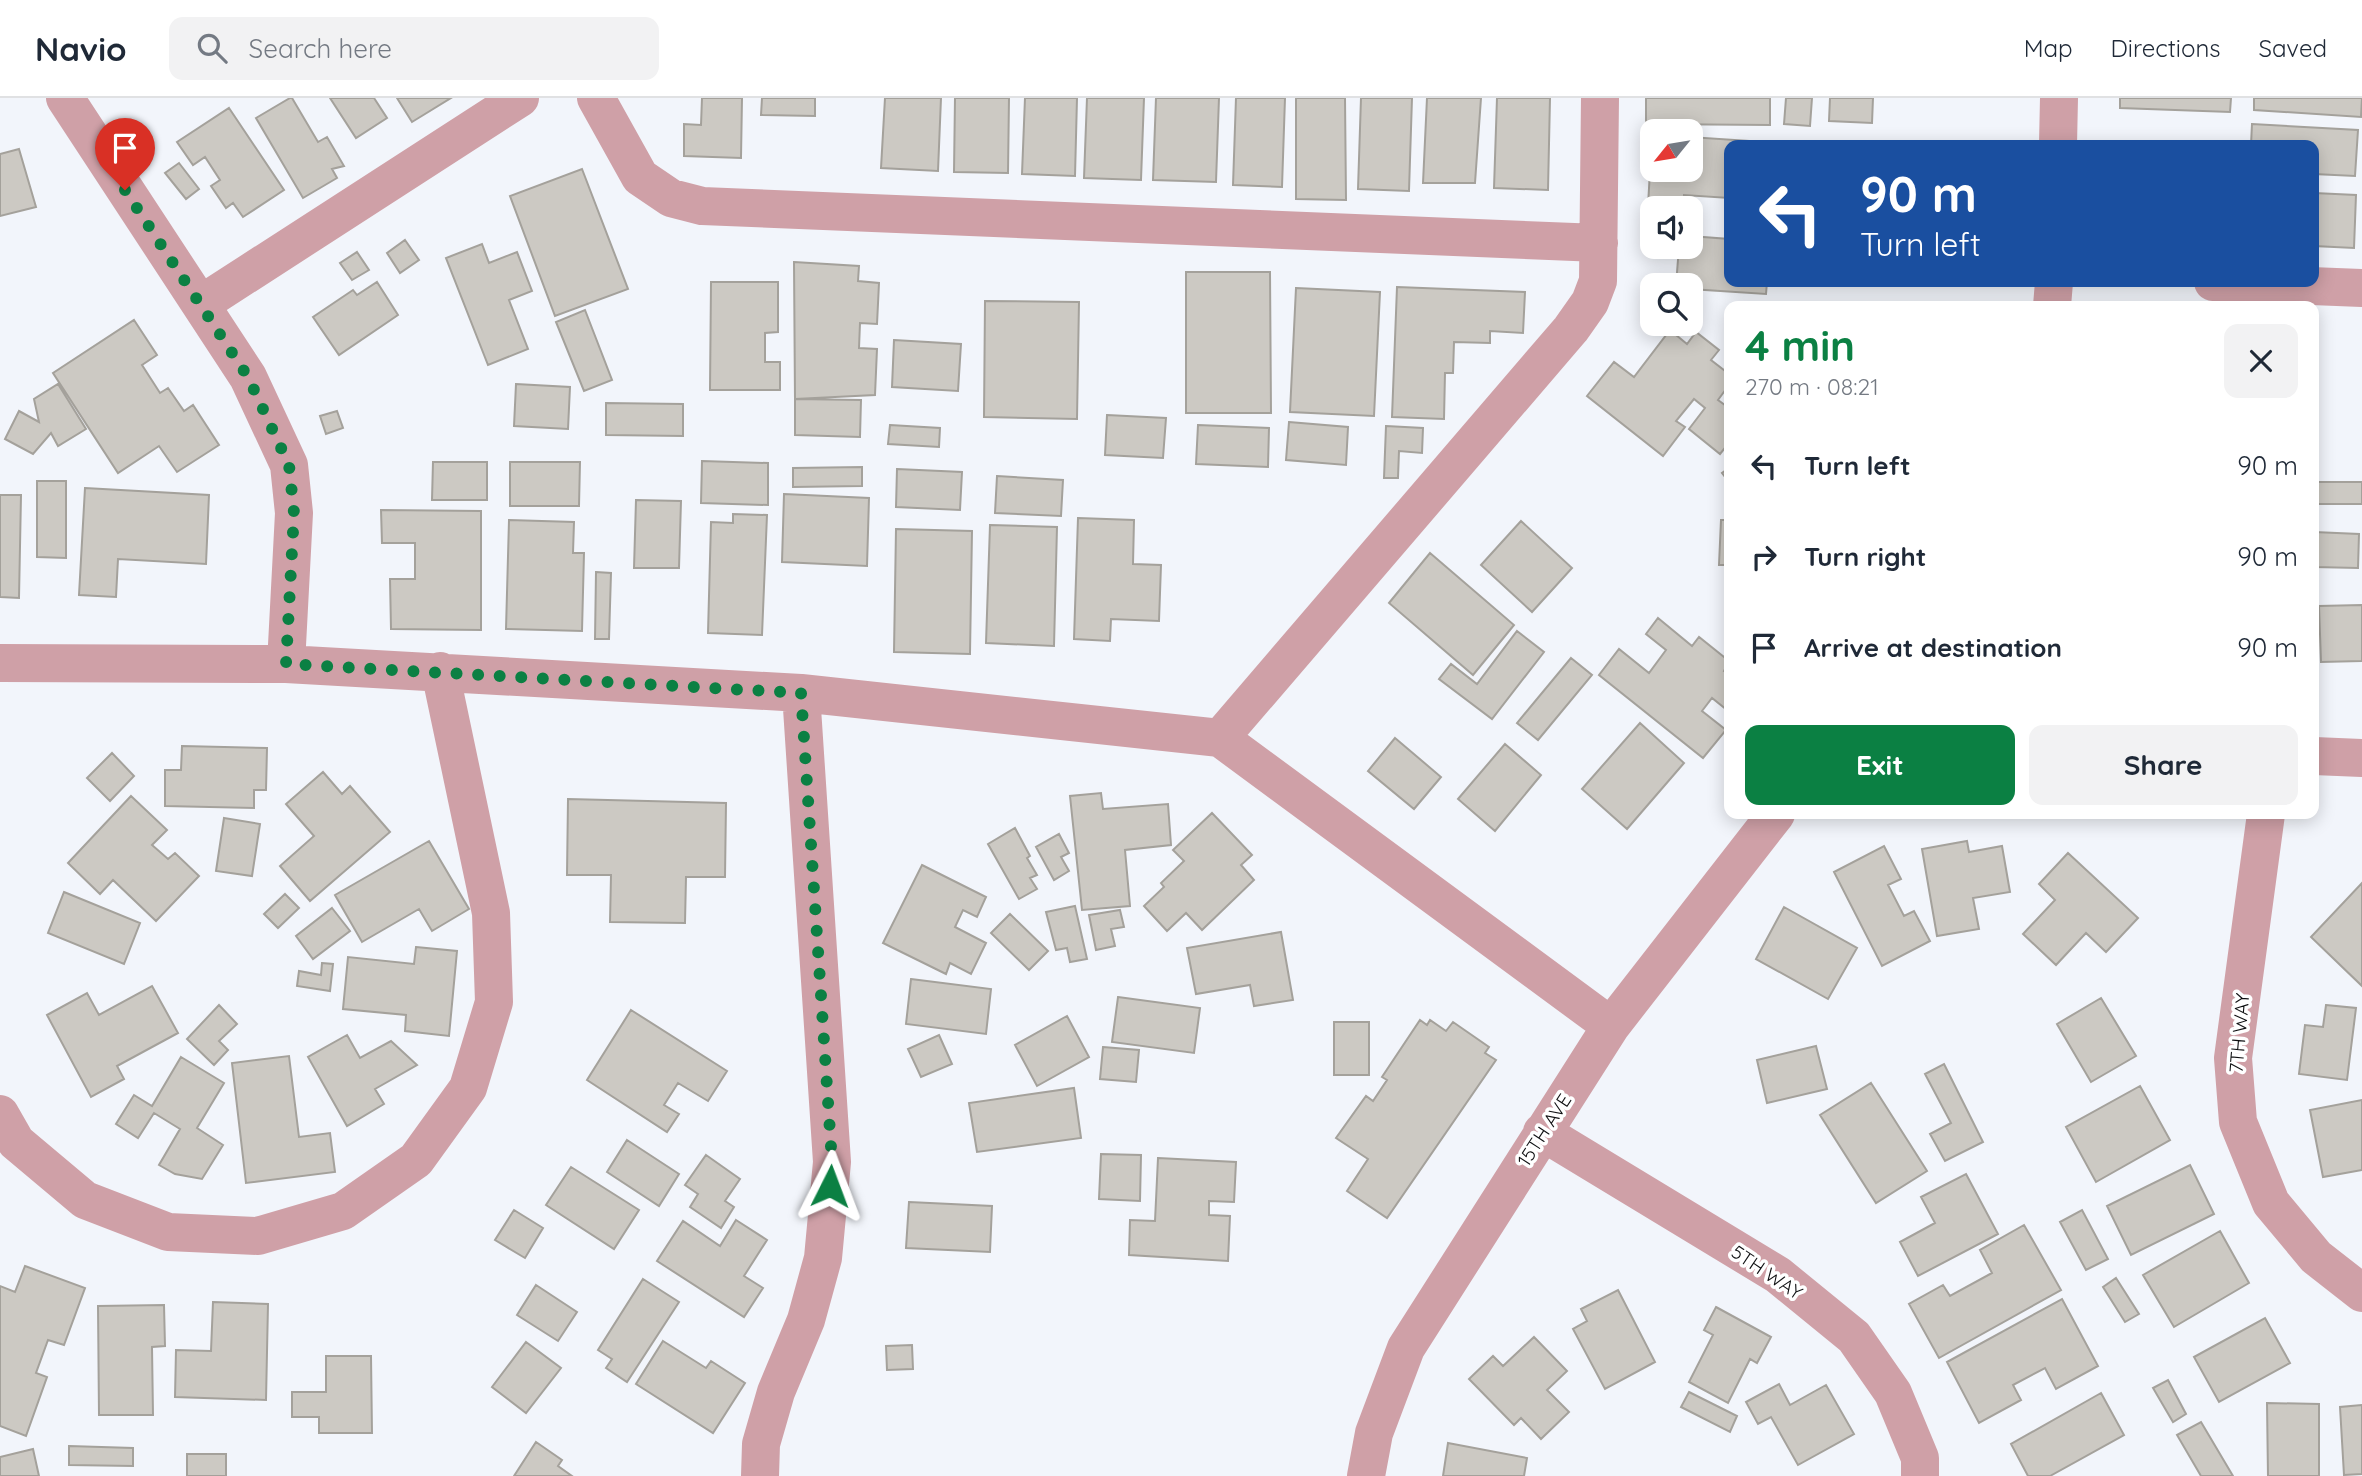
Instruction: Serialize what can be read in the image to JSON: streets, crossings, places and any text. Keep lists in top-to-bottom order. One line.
{"streets":{"street":["7TH WAY","15TH AVE","5TH WAY"]},"crossings":[["15TH AVE","5TH WAY"]],"north":"bottom left","page":{"header":"Navio","search":"Search here","nav":["Map","Directions","Saved"],"turn":["90 m","Turn left"],"heading":["4 min","270 m · 08:21"],"list":[{"name":"Turn left","value":"90 m"},{"name":"Turn right","value":"90 m"},{"name":"Arrive at destination","value":"90 m"}],"buttons":["Exit","Share"]}}
